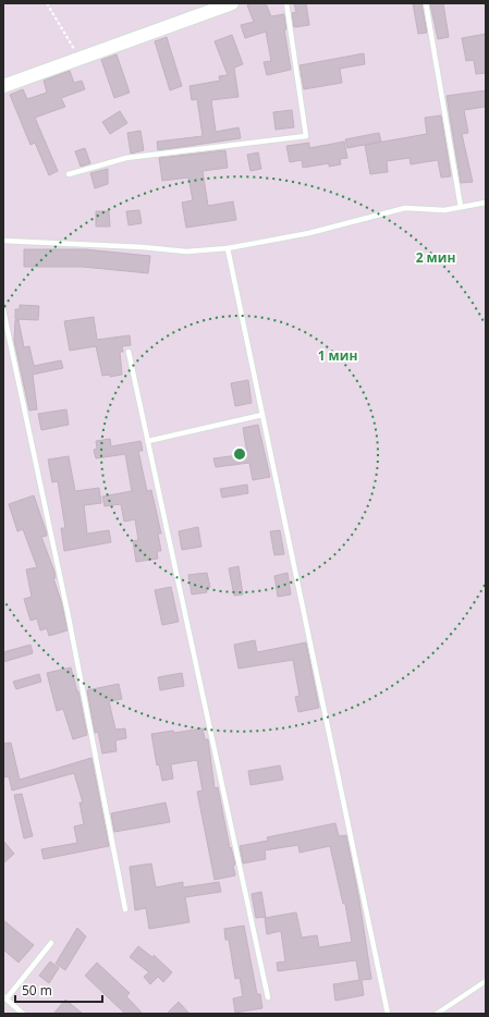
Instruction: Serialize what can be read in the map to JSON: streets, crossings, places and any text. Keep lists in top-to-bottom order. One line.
{"scale_bar":"50 m","rings":["2 мин","1 мин"]}
